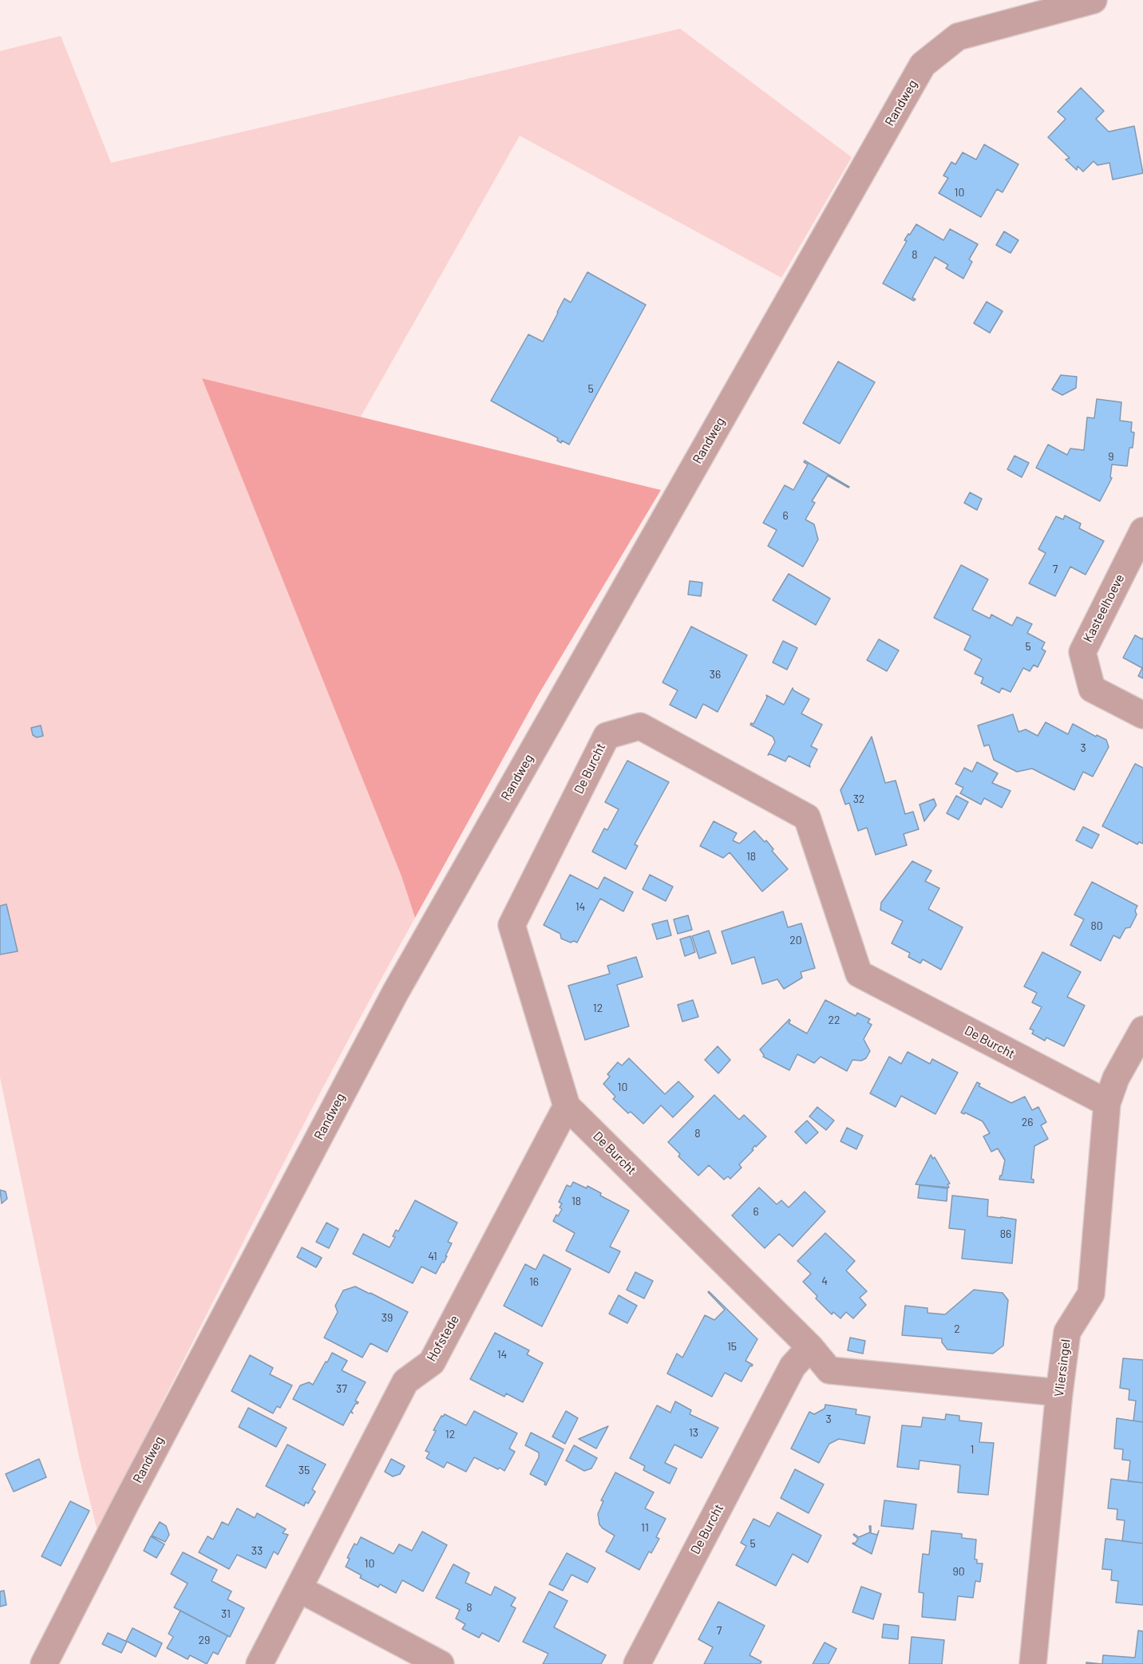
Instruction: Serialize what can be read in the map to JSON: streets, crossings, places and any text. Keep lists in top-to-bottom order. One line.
{"streets":{"street":["Randweg","Kasteelhoeve","De Burcht","Hofstede","Vliersingel"]},"crossings":[["De Burcht","Hofstede"],["De Burcht","Vliersingel"]],"house_numbers":["10","8","5","9","6","7","5","36","3","32","18","14","80","20","12","22","10","26","8","18","6","86","41","4","16","39","2","15","14","37","3","13","12","1","35","11","5","33","10","90","8","31","7","29"]}
